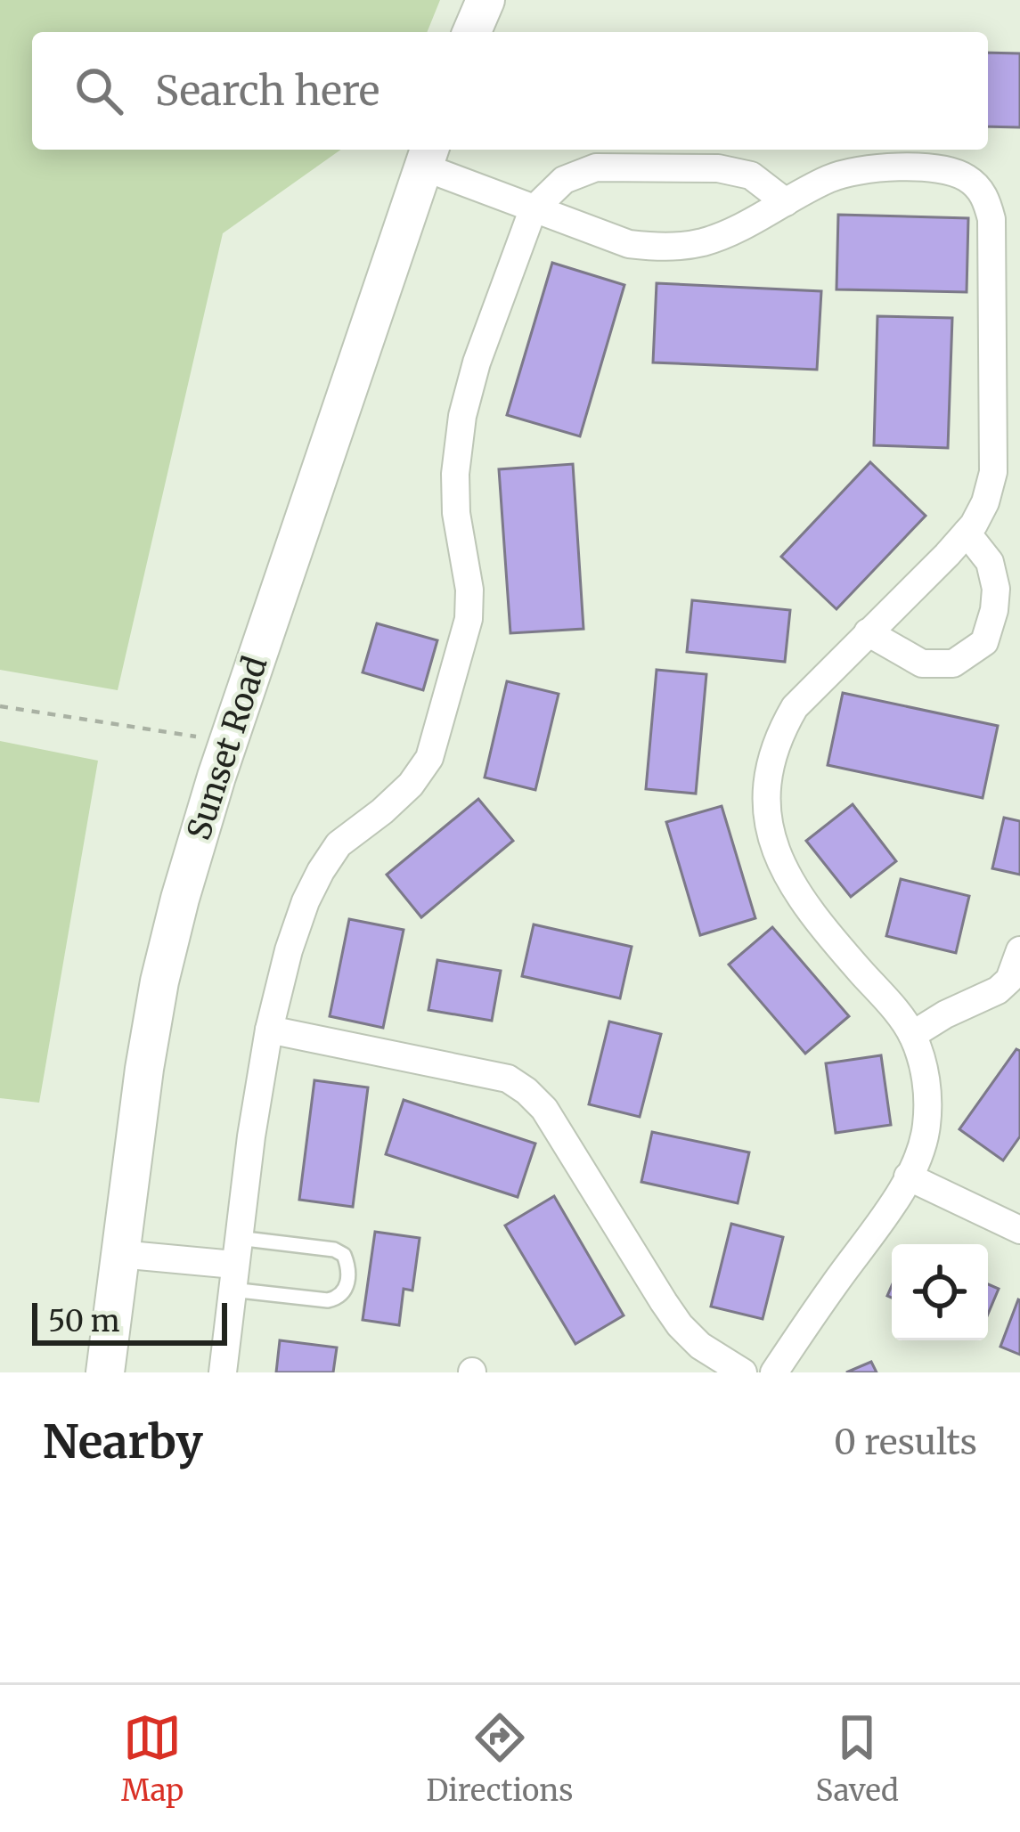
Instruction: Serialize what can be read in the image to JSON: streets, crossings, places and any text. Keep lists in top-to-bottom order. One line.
{"streets":{"main road":["Sunset Road"]},"scale_bar":"50 m","page":{"search":"Search here","scale":"50 m","heading":["Nearby","0 results"],"nav":["Map","Directions","Saved"]}}
